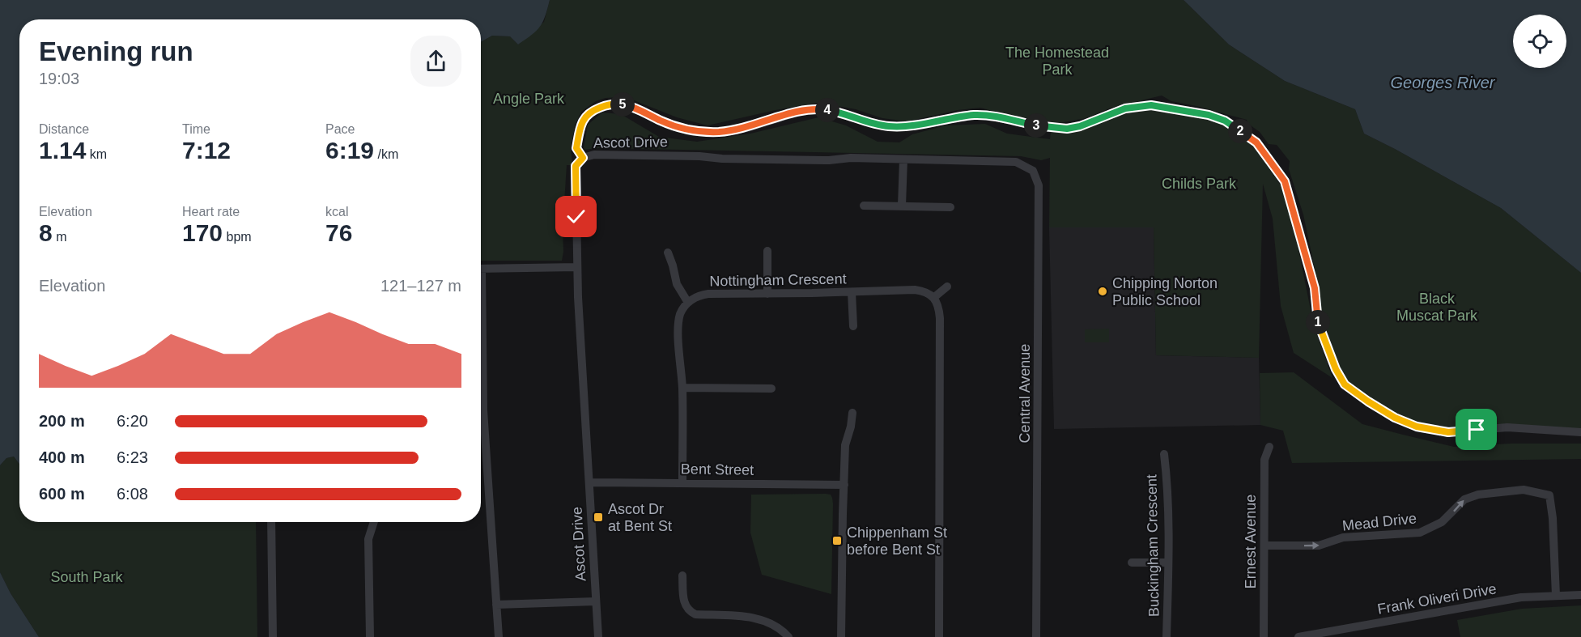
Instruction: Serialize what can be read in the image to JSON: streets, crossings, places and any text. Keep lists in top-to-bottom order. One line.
{"streets":{"street":["Ascot Drive","Nottingham Crescent","Central Avenue","Bent Street","Mead Drive","Ernest Avenue","Buckingham Crescent","Frank Oliveri Drive"]},"crossings":[["Ascot Drive","Central Avenue"],["Ascot Drive","Bent Street"],["Mead Drive","Ernest Avenue"],["Mead Drive","Frank Oliveri Drive"]],"water":["Georges River"],"parks":["The Homestead Park","Angle Park","Childs Park","Black Muscat Park","South Park"],"places":{"other":["Chipping Norton Public School"],"transit":["Ascot Dr at Bent St","Chippenham St before Bent St"]},"page":{"heading":["Evening run","19:03"],"pins":["5","4","3","2","1"],"stats":[["Distance","1.14 km"],["Time","7:12"],["Pace","6:19 /km"],["Elevation","8 m"],["Heart rate","170 bpm"],["kcal","76"]],"chart":["Elevation","121–127 m"],"list":[{"name":"200 m","note":"6:20"},{"name":"400 m","note":"6:23"},{"name":"600 m","note":"6:08"}]}}
